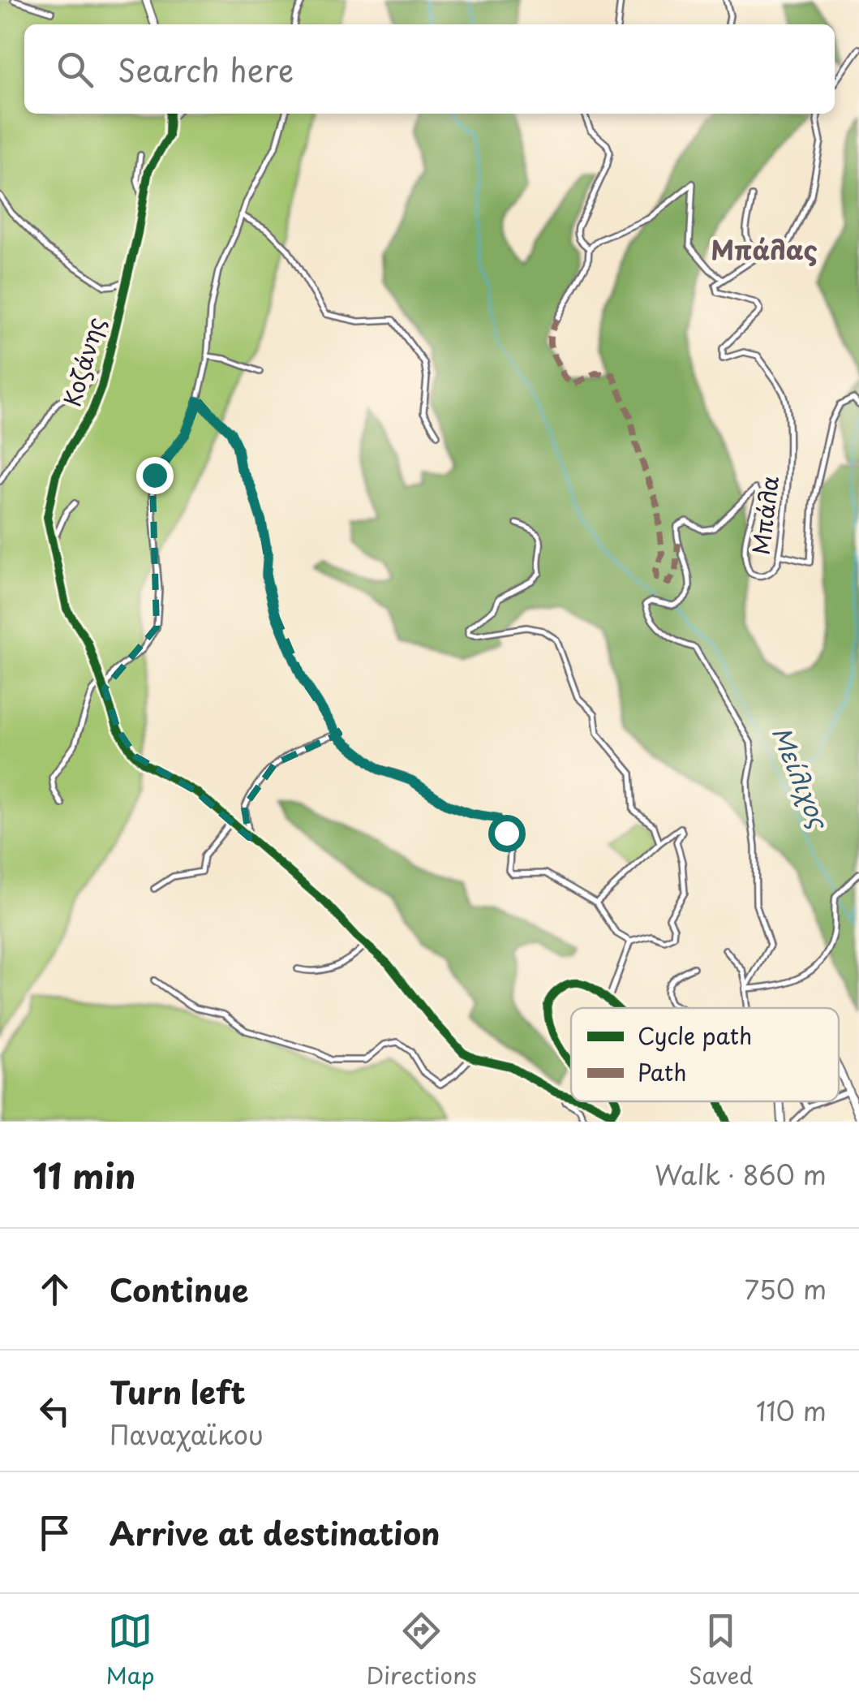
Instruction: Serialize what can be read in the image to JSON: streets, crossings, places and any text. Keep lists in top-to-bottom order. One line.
{"streets":{"street":["Κοζάνης","Μπάλα"]},"districts":["Μπάλας"],"water":["Μείλιχος"],"legend":["Cycle path","Path"],"page":{"search":"Search here","heading":["11 min","Walk · 860 m"],"list":[["Continue","750 m"],["Turn left","Παναχαϊκου","110 m"],"Arrive at destination"],"nav":["Map","Directions","Saved"]}}
